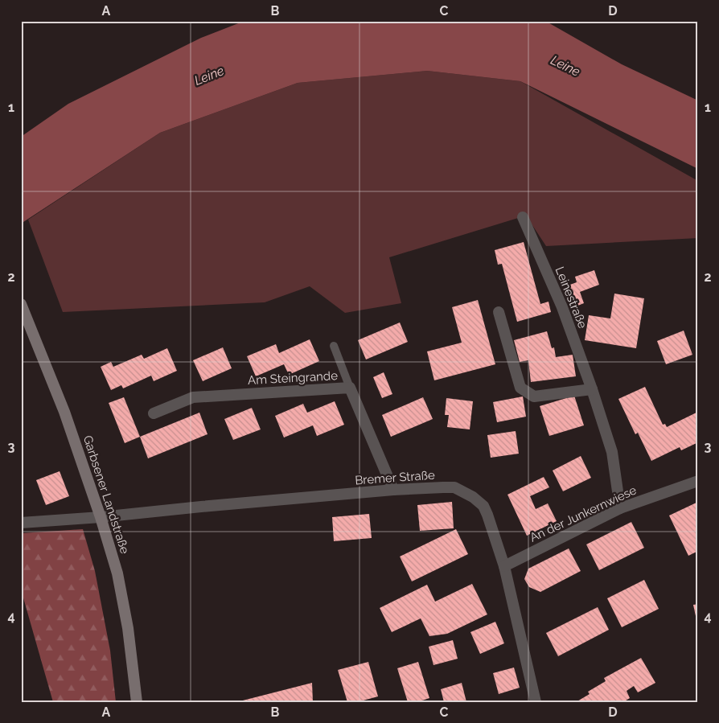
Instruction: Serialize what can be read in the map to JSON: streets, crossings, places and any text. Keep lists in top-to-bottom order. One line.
{"streets":{"main road":["Garbsener Landstraße"],"street":["Leinestraße","Am Steingrande","Bremer Straße","An der Junkernwiese"]},"crossings":[["Leinestraße","An der Junkernwiese"],["Am Steingrande","Bremer Straße"],["Bremer Straße","Garbsener Landstraße"],["Bremer Straße","An der Junkernwiese"]],"water":["Leine"],"grid":{"columns":["A","B","C","D"],"rows":["1","2","3","4"]}}
